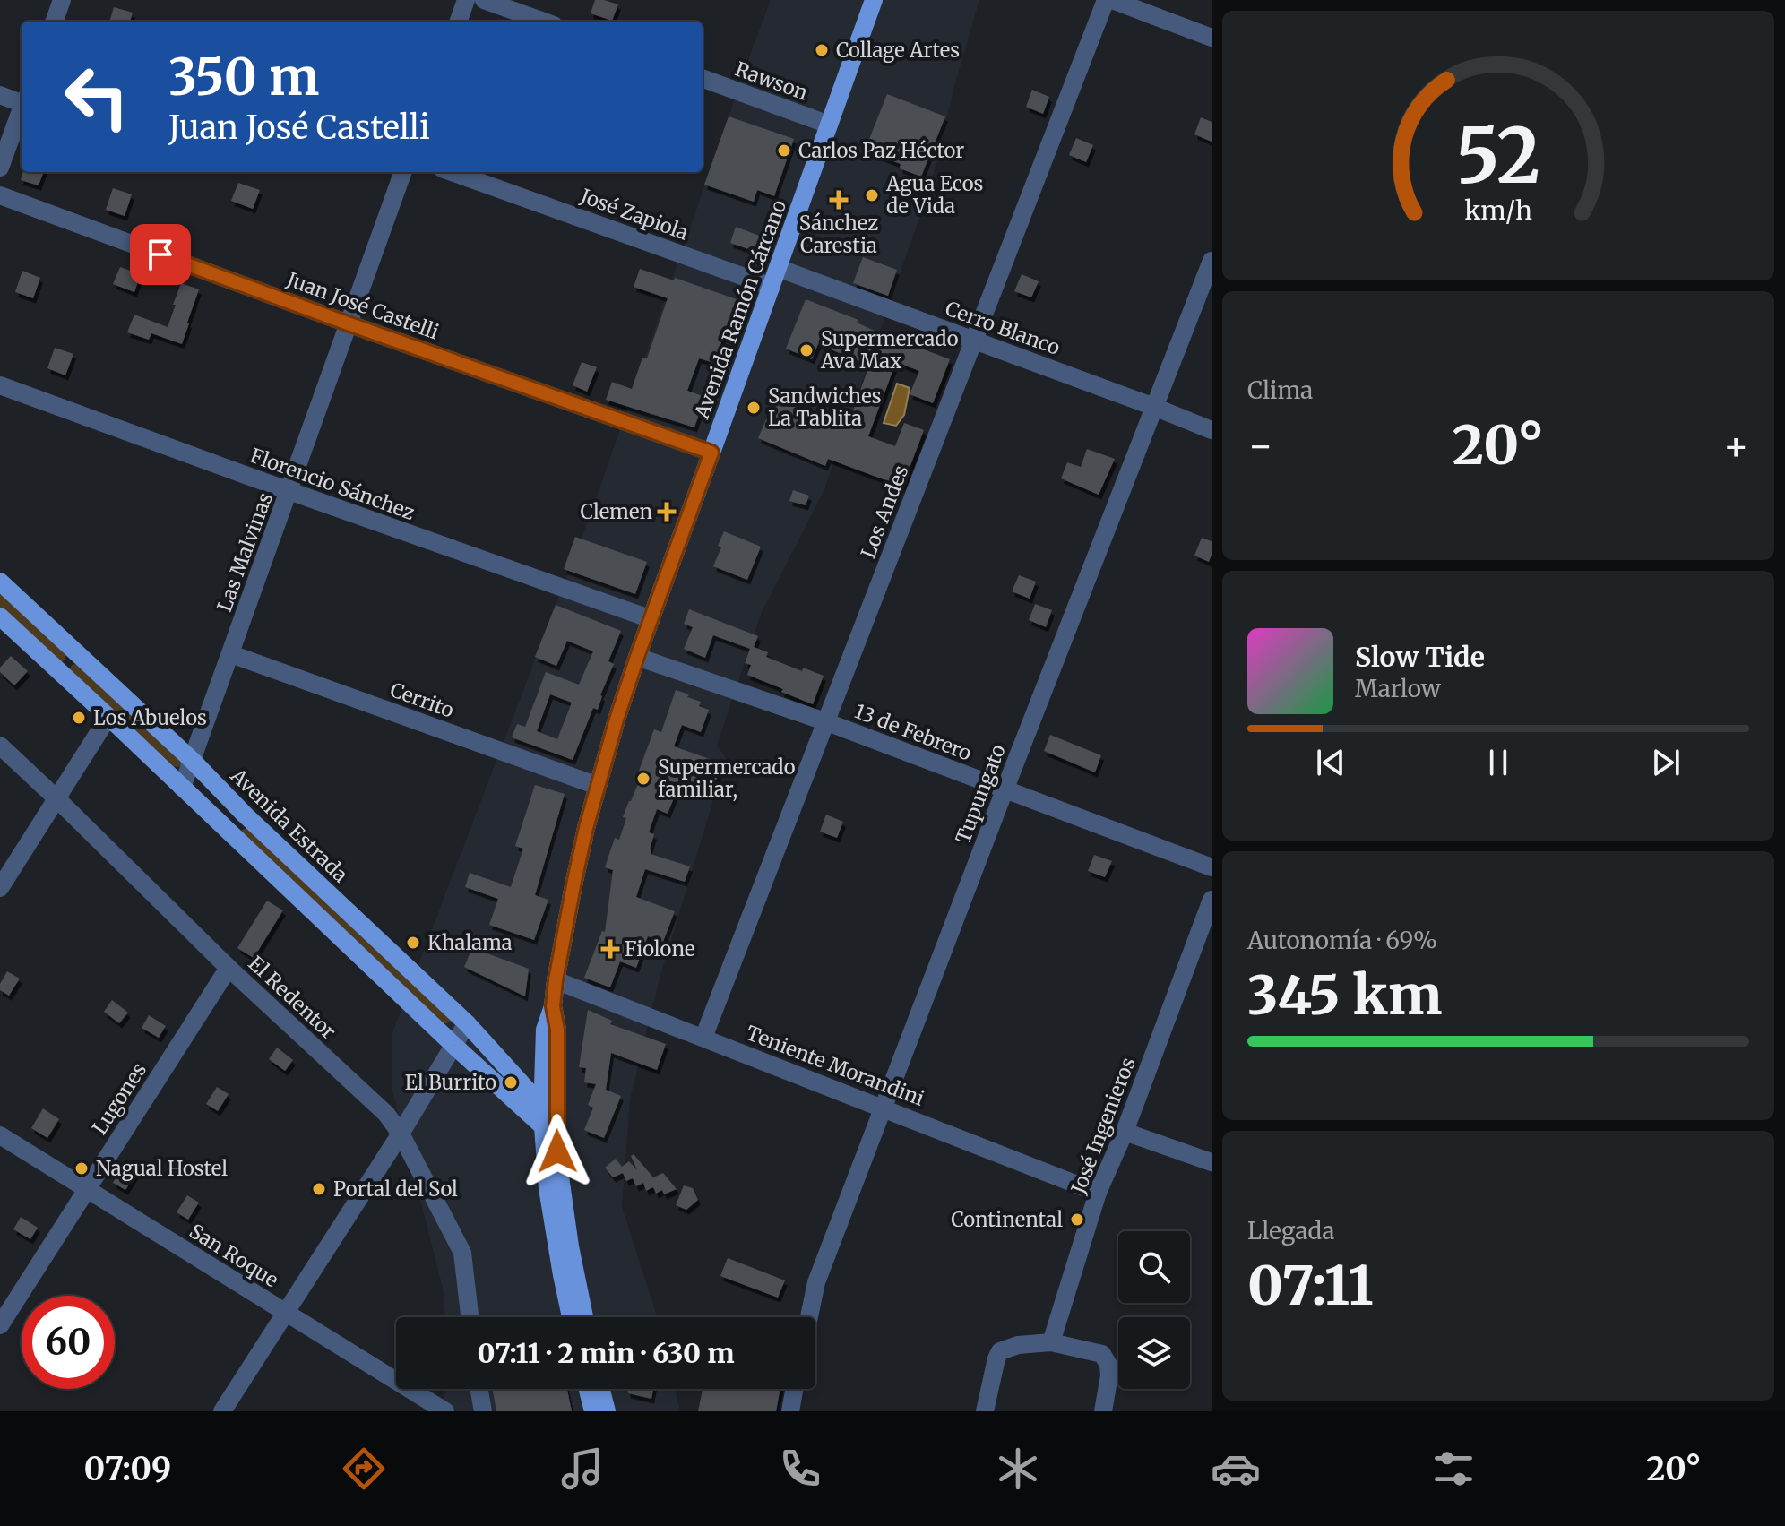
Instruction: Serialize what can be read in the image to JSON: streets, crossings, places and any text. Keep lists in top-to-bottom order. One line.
{"streets":{"main road":["Avenida Ramón Cárcano","Avenida Estrada"],"street":["Rawson","José Zapiola","Juan José Castelli","Cerro Blanco","Florencio Sánchez","Los Andes","Las Malvinas","Cerrito","13 de Febrero","Tupungato","El Redentor","Teniente Morandini","Lugones","José Ingenieros","San Roque"]},"crossings":[["Rawson","Avenida Ramón Cárcano"],["José Zapiola","Avenida Ramón Cárcano"],["Juan José Castelli","Avenida Ramón Cárcano"],["Juan José Castelli","Las Malvinas"],["Avenida Ramón Cárcano","Cerro Blanco"],["Avenida Ramón Cárcano","Florencio Sánchez"],["Avenida Ramón Cárcano","Cerrito"],["Avenida Ramón Cárcano","13 de Febrero"],["Avenida Ramón Cárcano","Avenida Estrada"],["Avenida Ramón Cárcano","Teniente Morandini"],["Cerro Blanco","Los Andes"],["Cerro Blanco","Tupungato"],["Florencio Sánchez","Las Malvinas"],["Los Andes","13 de Febrero"],["Los Andes","Teniente Morandini"],["Las Malvinas","Cerrito"],["Las Malvinas","Avenida Estrada"],["13 de Febrero","Tupungato"],["Tupungato","Teniente Morandini"],["El Redentor","Lugones"],["Teniente Morandini","José Ingenieros"],["Lugones","San Roque"]],"places":{"other":["Collage Artes","Carlos Paz Héctor","Agua Ecos de Vida","Supermercado Ava Max","Sandwiches La Tablita","Los Abuelos","Supermercado familiar,","Khalama","El Burrito","Nagual Hostel","Portal del Sol","Continental"],"health":["Sánchez Carestia","Clemen","Fiolone"]},"page":{"turn":["350 m","Juan José Castelli"],"tile":["Clima",["Autonomía · 69%","345 km"],["Llegada","07:11"]],"heat":["−","20°","+"],"song":["Slow Tide","Marlow"],"limit":"60","trip":"07:11 · 2 min · 630 m","tabs":["07:09","20°"],"gauge":["52","km/h"]}}
